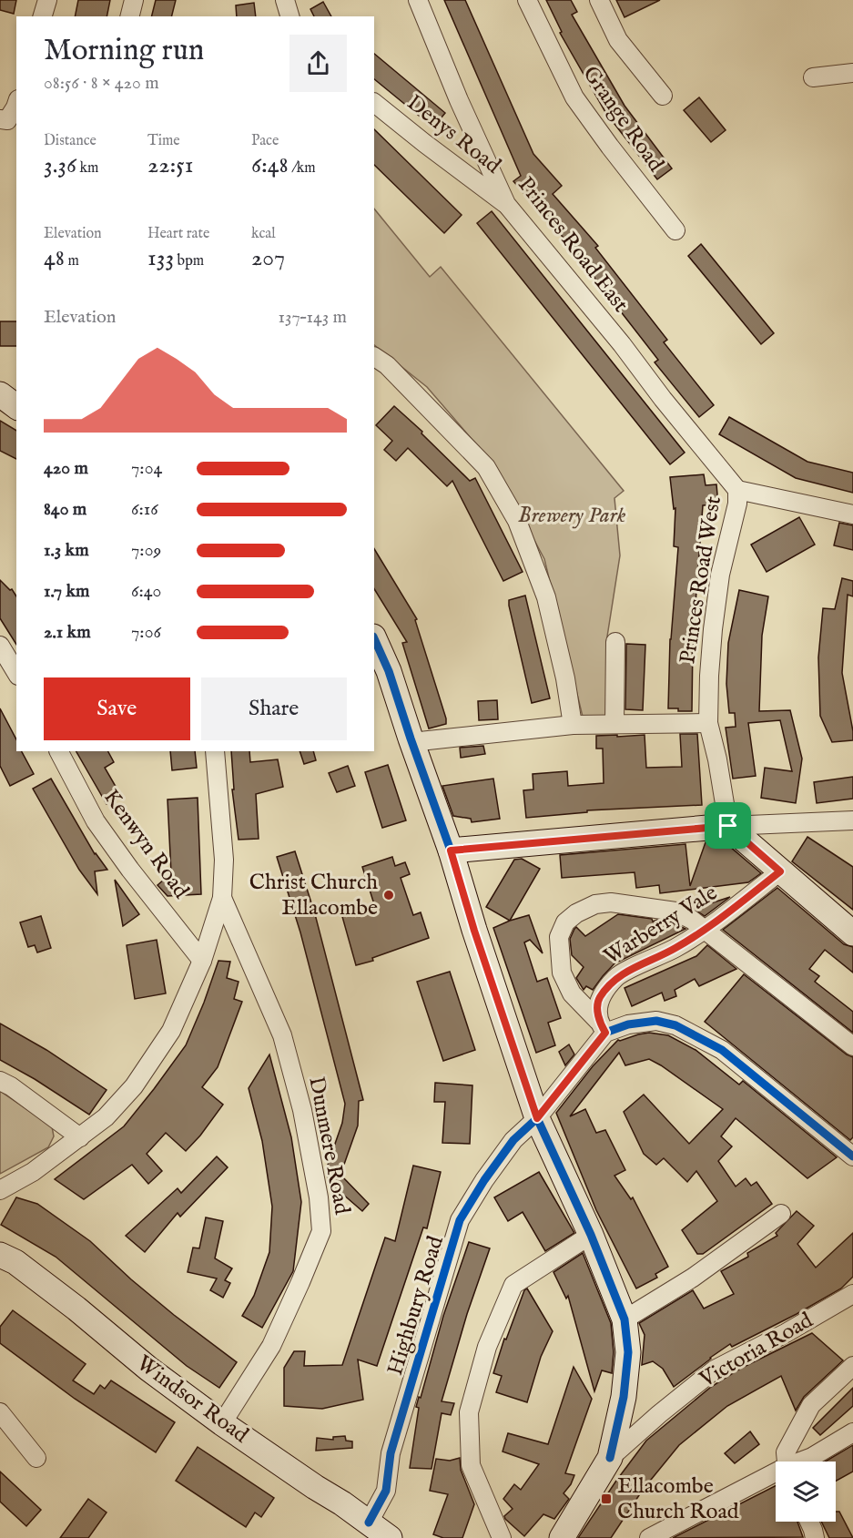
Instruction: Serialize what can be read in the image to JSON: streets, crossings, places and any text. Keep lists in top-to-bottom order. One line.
{"streets":{"street":["Grange Road","Denys Road","Princes Road East","Princes Road West","Kenwyn Road","Warberry Vale","Dunmere Road","Highbury Road","Victoria Road","Windsor Road"]},"crossings":[["Denys Road","Princes Road East"],["Princes Road East","Princes Road West"],["Warberry Vale","Highbury Road"],["Dunmere Road","Windsor Road"],["Highbury Road","Windsor Road"]],"parks":["Brewery Park"],"places":{"other":["Christ Church Ellacombe"],"transit":["Ellacombe Church Road"]},"page":{"heading":["Morning run","08:56 · 8 × 420 m"],"stats":[["Distance","3.36 km"],["Time","22:51"],["Pace","6:48 /km"],["Elevation","48 m"],["Heart rate","133 bpm"],["kcal","207"]],"chart":["Elevation","137–143 m"],"list":[{"name":"420 m","note":"7:04"},{"name":"840 m","note":"6:16"},{"name":"1.3 km","note":"7:09"},{"name":"1.7 km","note":"6:40"},{"name":"2.1 km","note":"7:06"}],"buttons":["Save","Share"]}}
